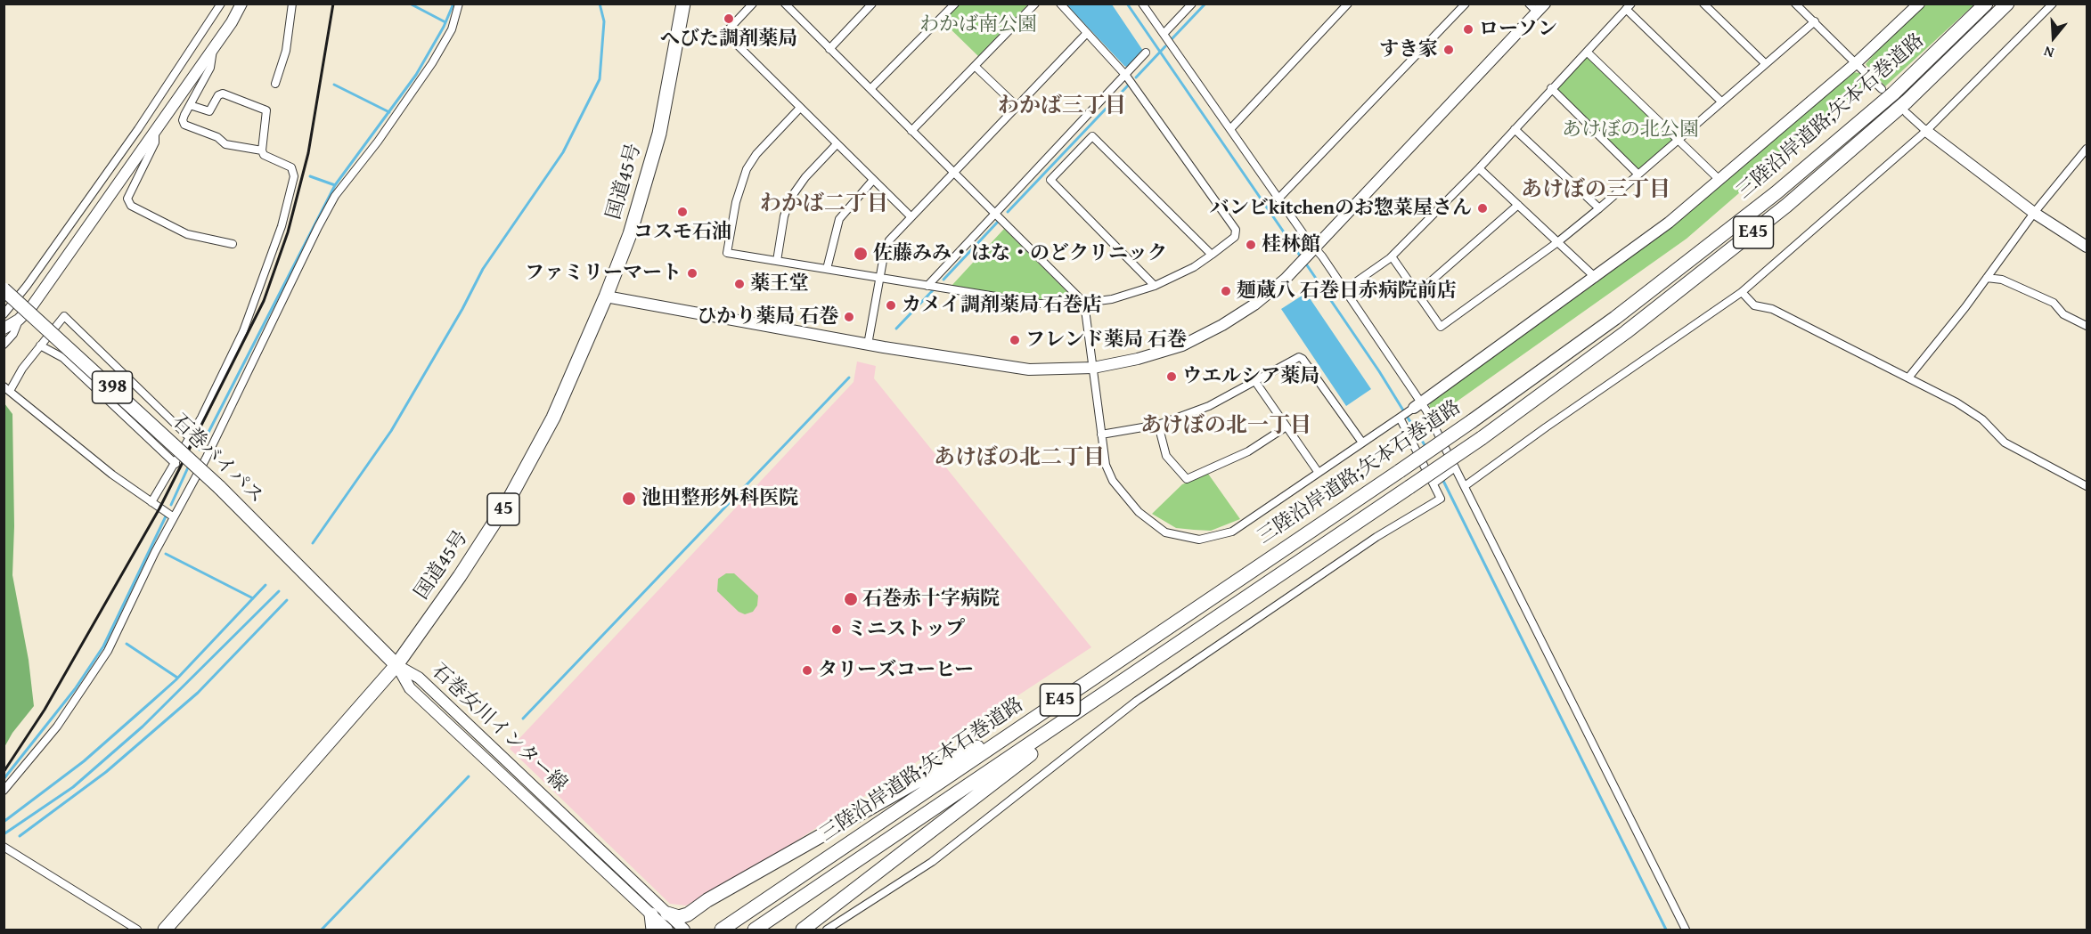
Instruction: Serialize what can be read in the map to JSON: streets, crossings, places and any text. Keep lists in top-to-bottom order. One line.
{"streets":{"highway":["三陸沿岸道路;矢本石巻道路","国道45号","E45","398","石巻バイパス","45"],"street":["石巻女川インター線"]},"crossings":[["国道45号","石巻バイパス"],["国道45号","石巻女川インター線"],["石巻バイパス","石巻女川インター線"]],"districts":["わかば三丁目","あけぼの三丁目","わかば二丁目","あけぼの北一丁目","あけぼの北二丁目"],"parks":["わかば南公園","あけぼの北公園"],"places":["へびた調剤薬局","ローソン","すき家","バンビkitchenのお惣菜屋さん","コスモ石油","桂林館","佐藤みみ・はな・のどクリニック","ファミリーマート","薬王堂","麺蔵八 石巻日赤病院前店","カメイ調剤薬局 石巻店","ひかり薬局 石巻","フレンド薬局 石巻","ウエルシア薬局","池田整形外科医院","石巻赤十字病院","ミニストップ","タリーズコーヒー"],"north":"bottom"}
